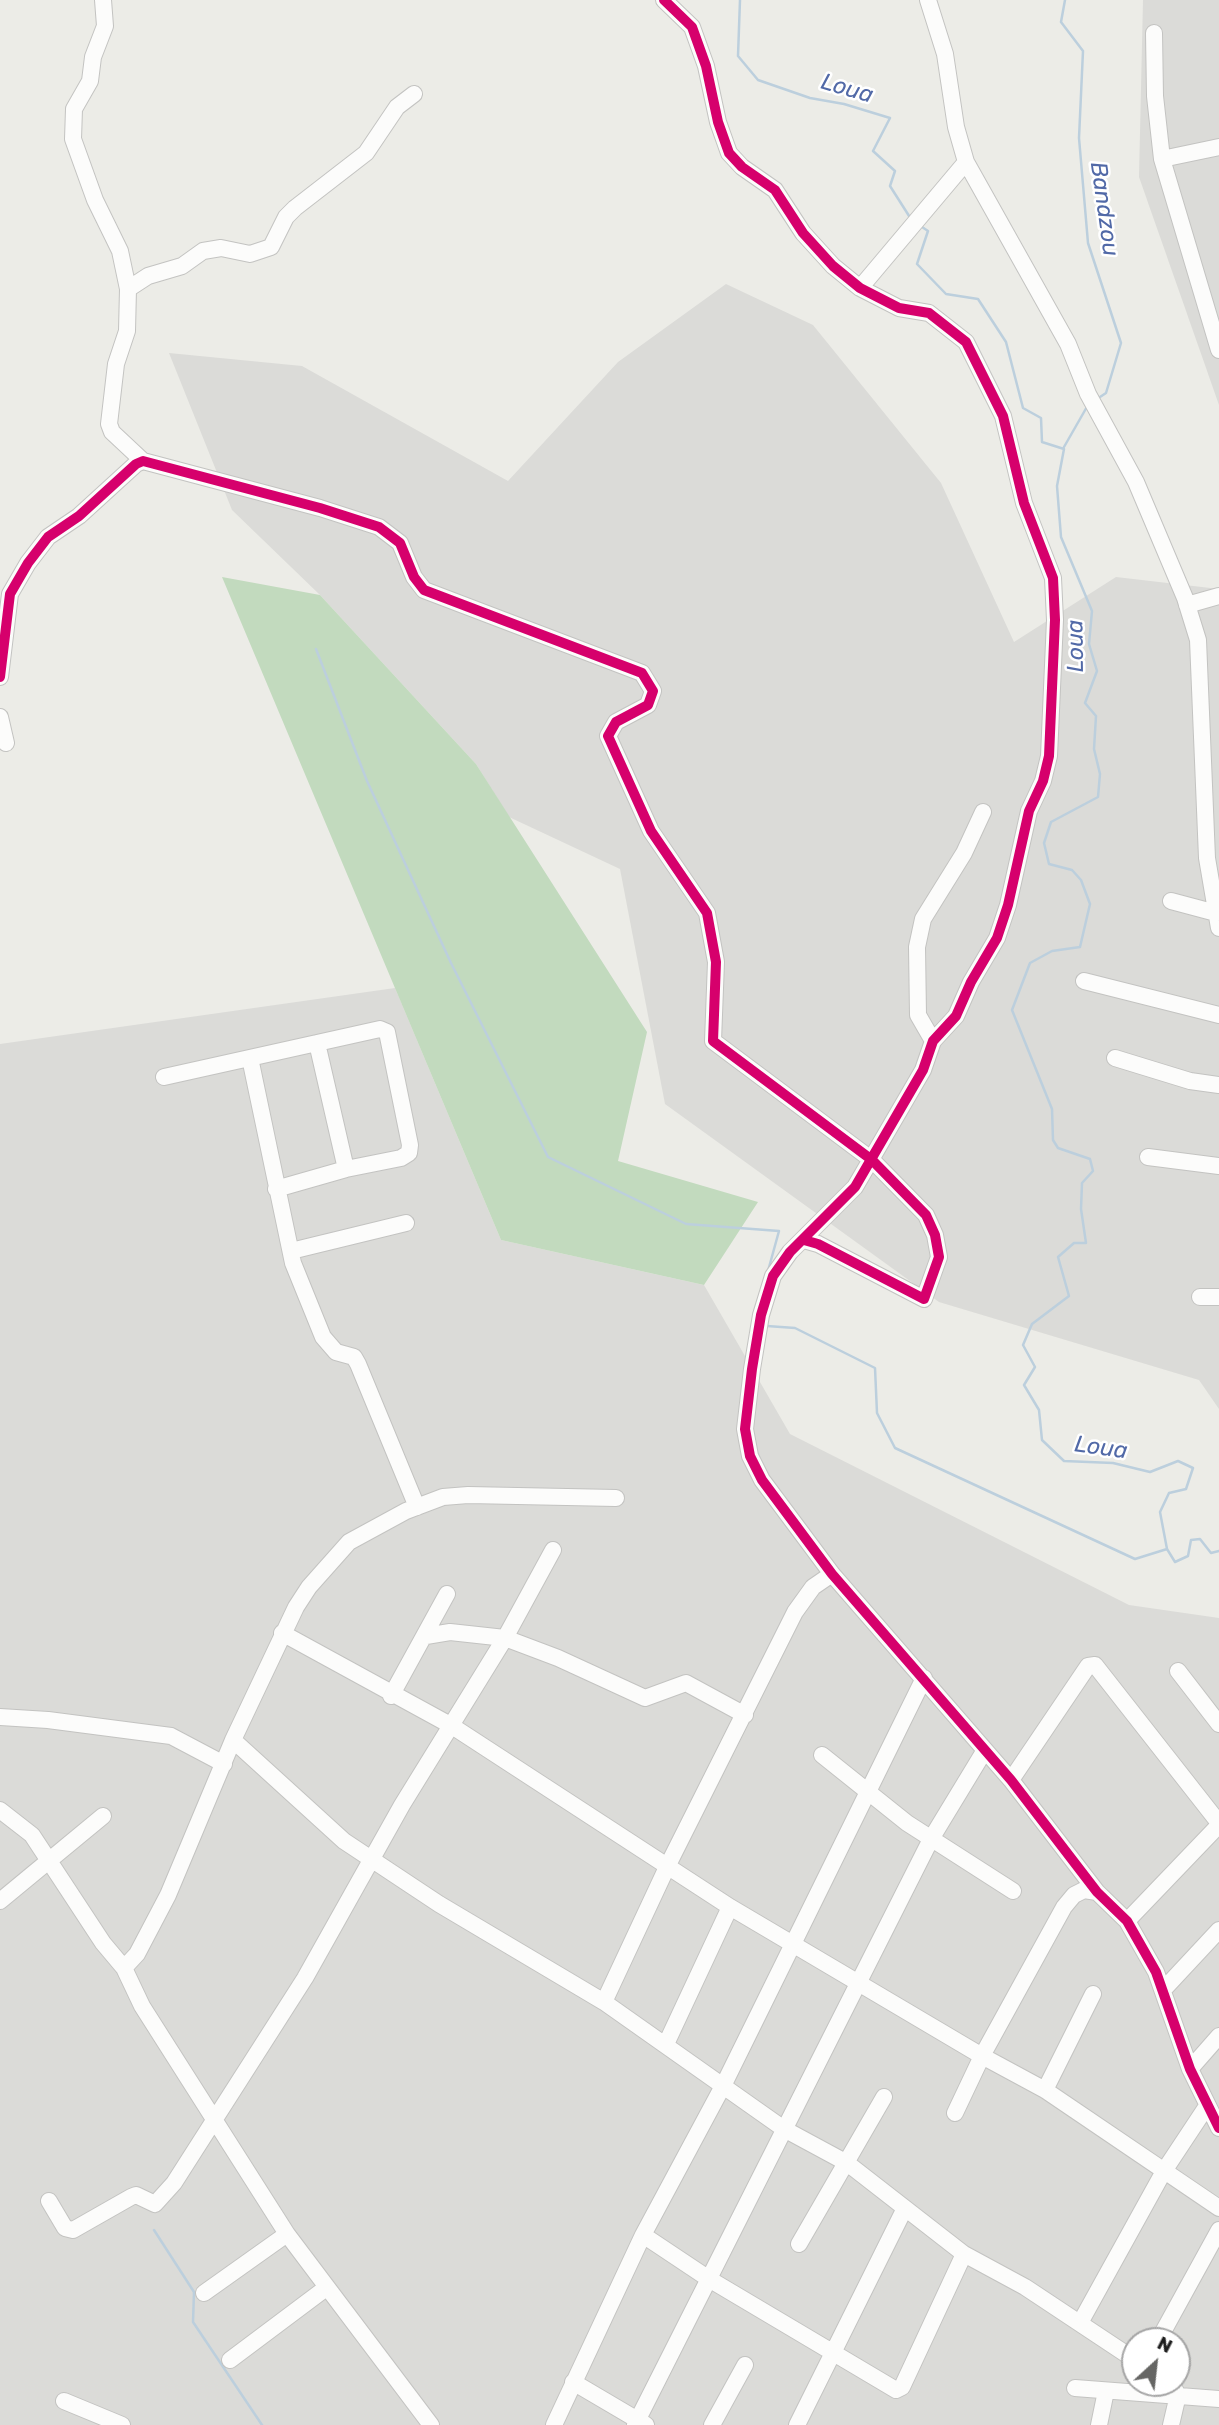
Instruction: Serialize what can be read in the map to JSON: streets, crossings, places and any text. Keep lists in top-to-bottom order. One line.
{"water":["Loua","Bandzou"],"north":"top right"}
